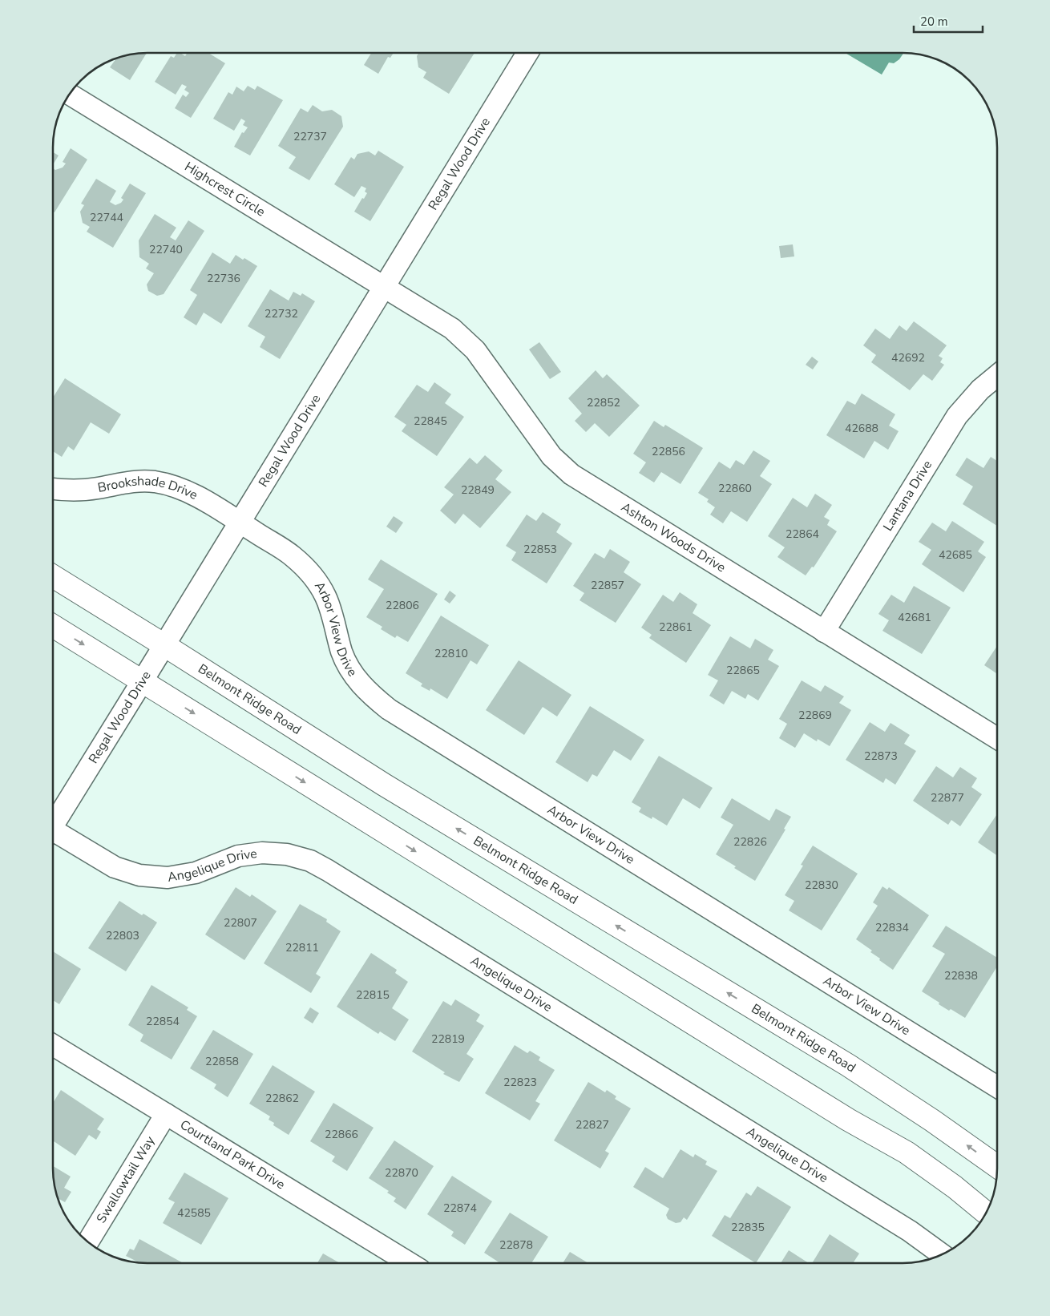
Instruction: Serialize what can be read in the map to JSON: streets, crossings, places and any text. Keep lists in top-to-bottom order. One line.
{"streets":{"main road":["Belmont Ridge Road"],"street":["Regal Wood Drive","Highcrest Circle","Brookshade Drive","Lantana Drive","Ashton Woods Drive","Arbor View Drive","Angelique Drive","Courtland Park Drive","Swallowtail Way"]},"crossings":[["Regal Wood Drive","Highcrest Circle"],["Regal Wood Drive","Brookshade Drive"],["Regal Wood Drive","Ashton Woods Drive"],["Regal Wood Drive","Arbor View Drive"],["Regal Wood Drive","Belmont Ridge Road"],["Highcrest Circle","Ashton Woods Drive"],["Brookshade Drive","Arbor View Drive"],["Lantana Drive","Ashton Woods Drive"],["Courtland Park Drive","Swallowtail Way"]],"house_numbers":["22737","22744","22740","22736","22732","42692","22852","22845","42688","22856","22860","22849","22864","22853","42685","22857","22806","42681","22861","22810","22865","22869","22873","22877","22826","22830","22807","22834","22803","22811","22838","22815","22854","22819","22858","22823","22862","22827","22866","22870","22874","42585","22835","22878"],"scale_bar":"20 m"}
